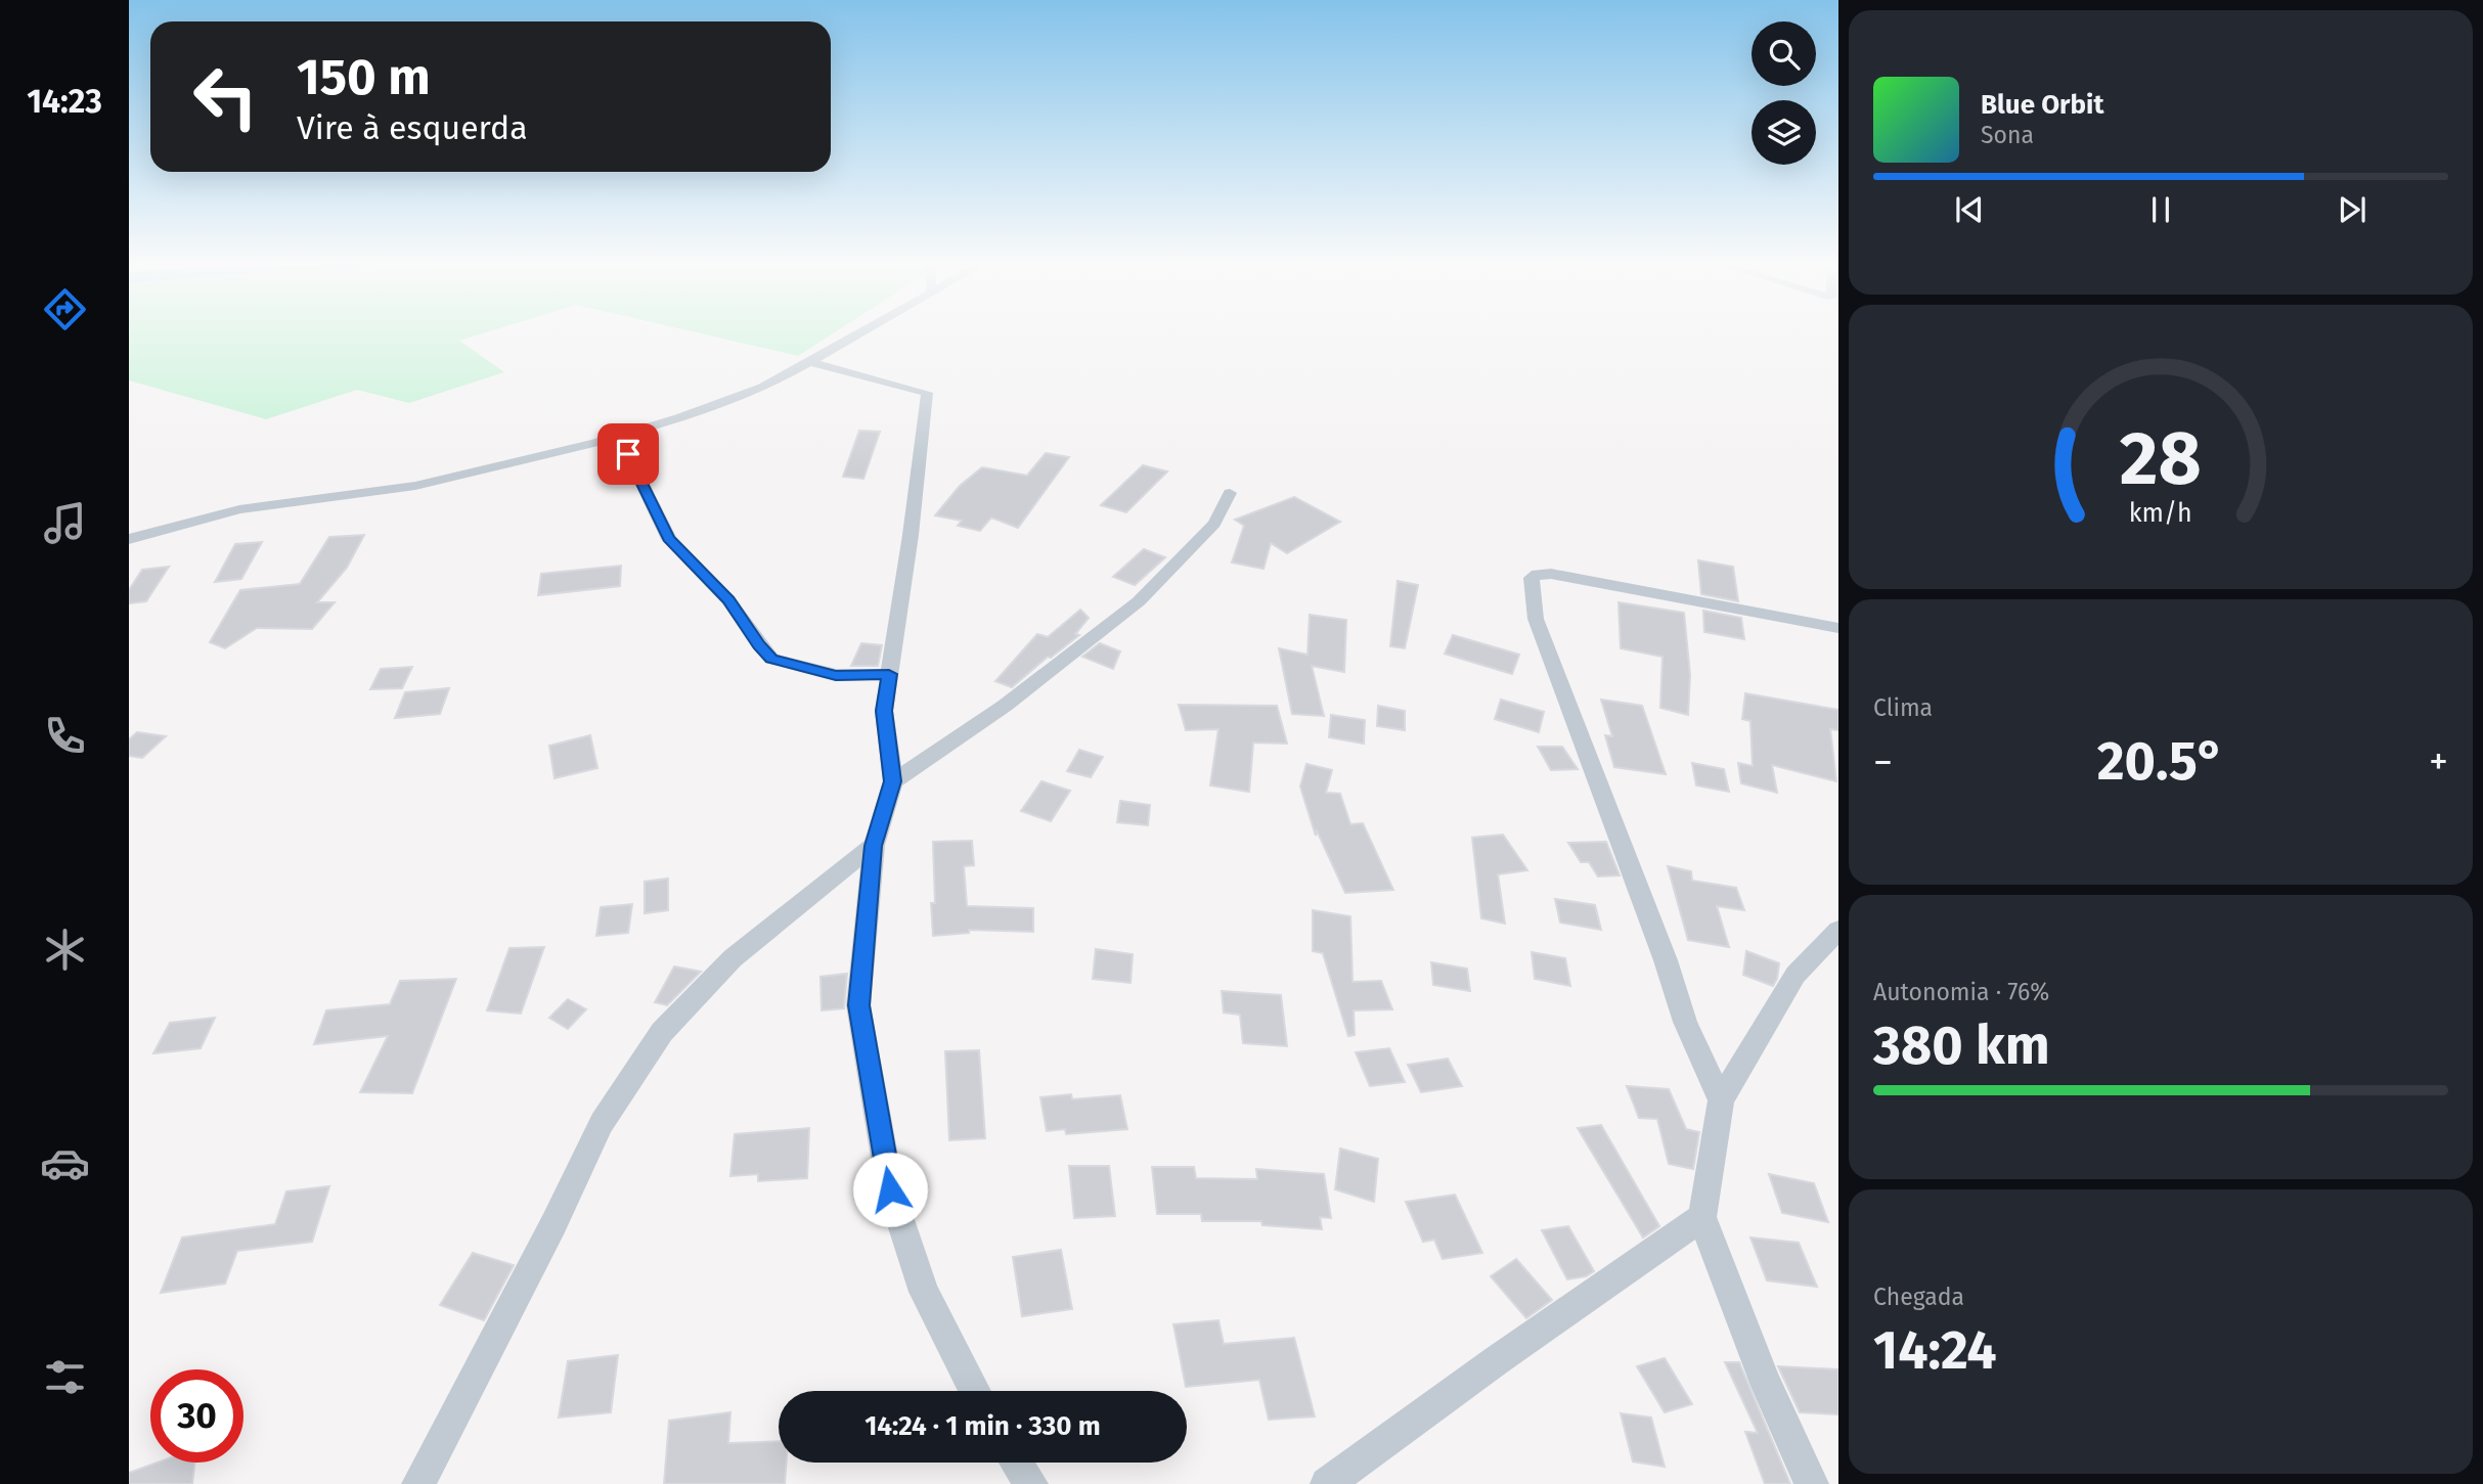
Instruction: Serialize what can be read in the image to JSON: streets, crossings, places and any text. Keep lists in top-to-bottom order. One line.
{"page":{"tabs":"14:23","turn":["150 m","Vire à esquerda"],"song":["Blue Orbit","Sona"],"tile":["Clima",["Autonomia · 76%","380 km"],["Chegada","14:24"]],"heat":["−","20.5°","+"],"limit":"30","trip":"14:24 · 1 min · 330 m","gauge":["28","km/h"]}}
